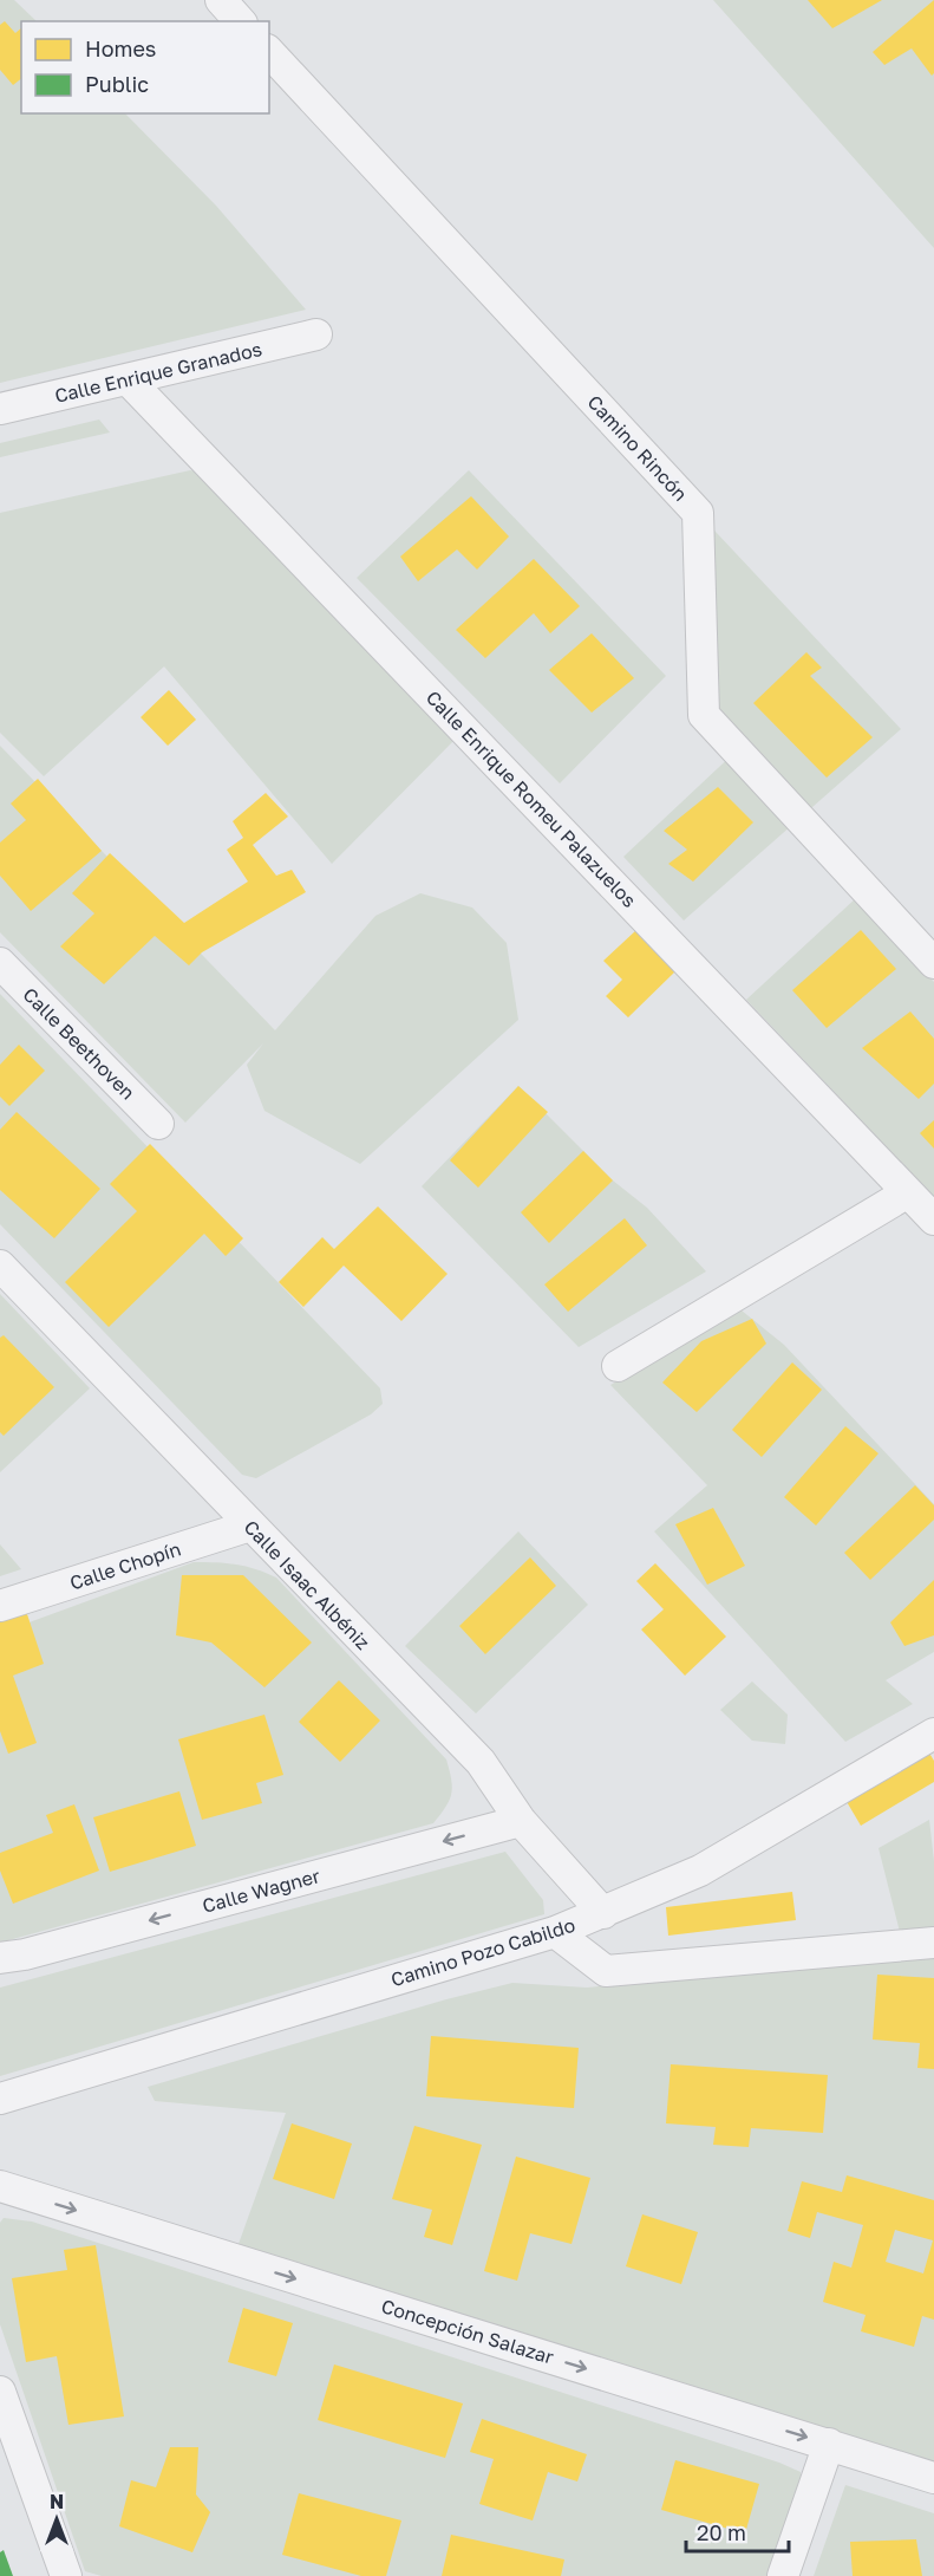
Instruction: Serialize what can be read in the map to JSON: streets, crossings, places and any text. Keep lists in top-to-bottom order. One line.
{"streets":{"street":["Calle Enrique Granados","Camino Rincón","Calle Enrique Romeu Palazuelos","Calle Beethoven","Calle Chopín","Calle Isaac Albéniz","Calle Wagner","Camino Pozo Cabildo","Concepción Salazar"]},"crossings":[["Calle Enrique Granados","Calle Enrique Romeu Palazuelos"],["Calle Chopín","Calle Isaac Albéniz"],["Calle Isaac Albéniz","Calle Wagner"],["Calle Isaac Albéniz","Camino Pozo Cabildo"]],"one_way":["Calle Wagner","Concepción Salazar"],"legend":["Homes","Public"],"scale_bar":"20 m","north":"top"}
